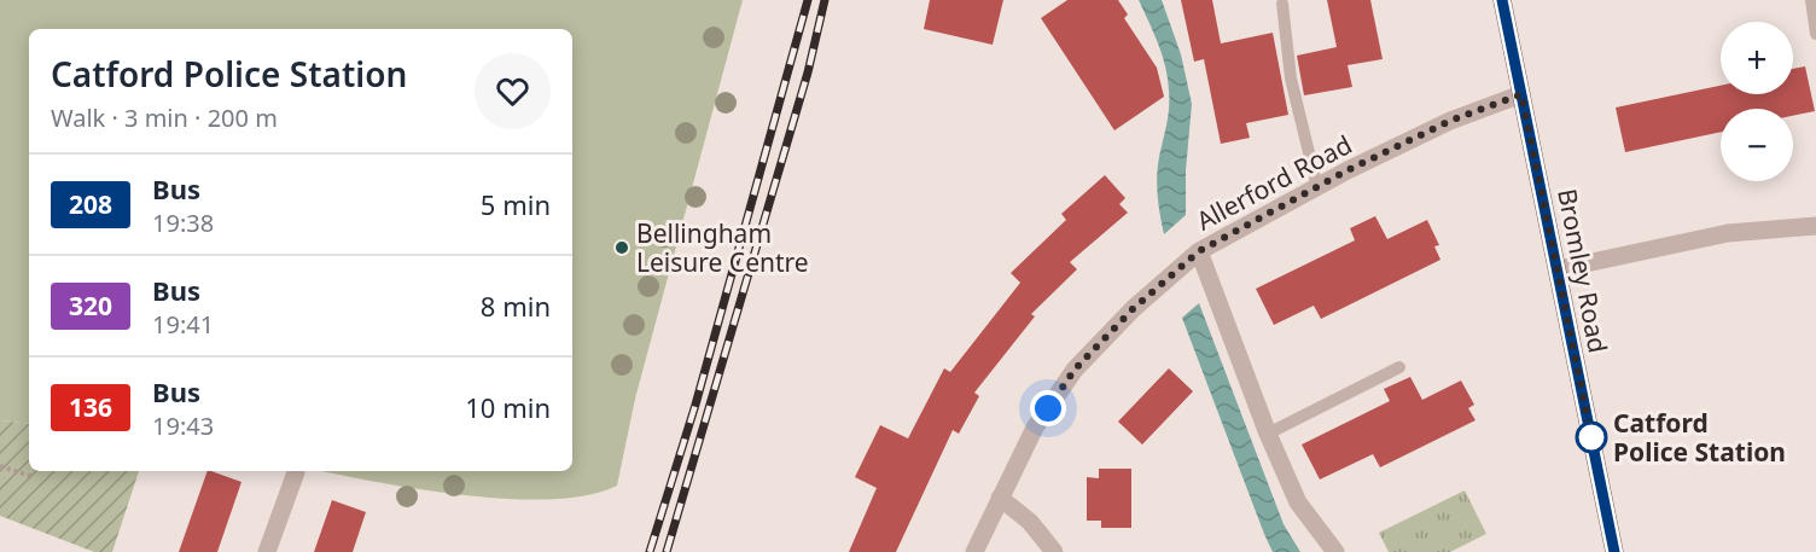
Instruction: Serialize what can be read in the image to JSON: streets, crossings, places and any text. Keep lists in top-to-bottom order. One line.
{"streets":{"main road":["Bromley Road"],"street":["Allerford Road"]},"crossings":[["Allerford Road","Bromley Road"]],"places":["Bellingham Leisure Centre","Catford Police Station"],"lines":["bus line 208"],"page":{"map_buttons":["+","−"],"heading":["Catford Police Station","Walk · 3 min · 200 m"],"list":[{"mark":"208","name":"Bus","note":"19:38","value":"5 min"},{"mark":"320","name":"Bus","note":"19:41","value":"8 min"},{"mark":"136","name":"Bus","note":"19:43","value":"10 min"}]}}
